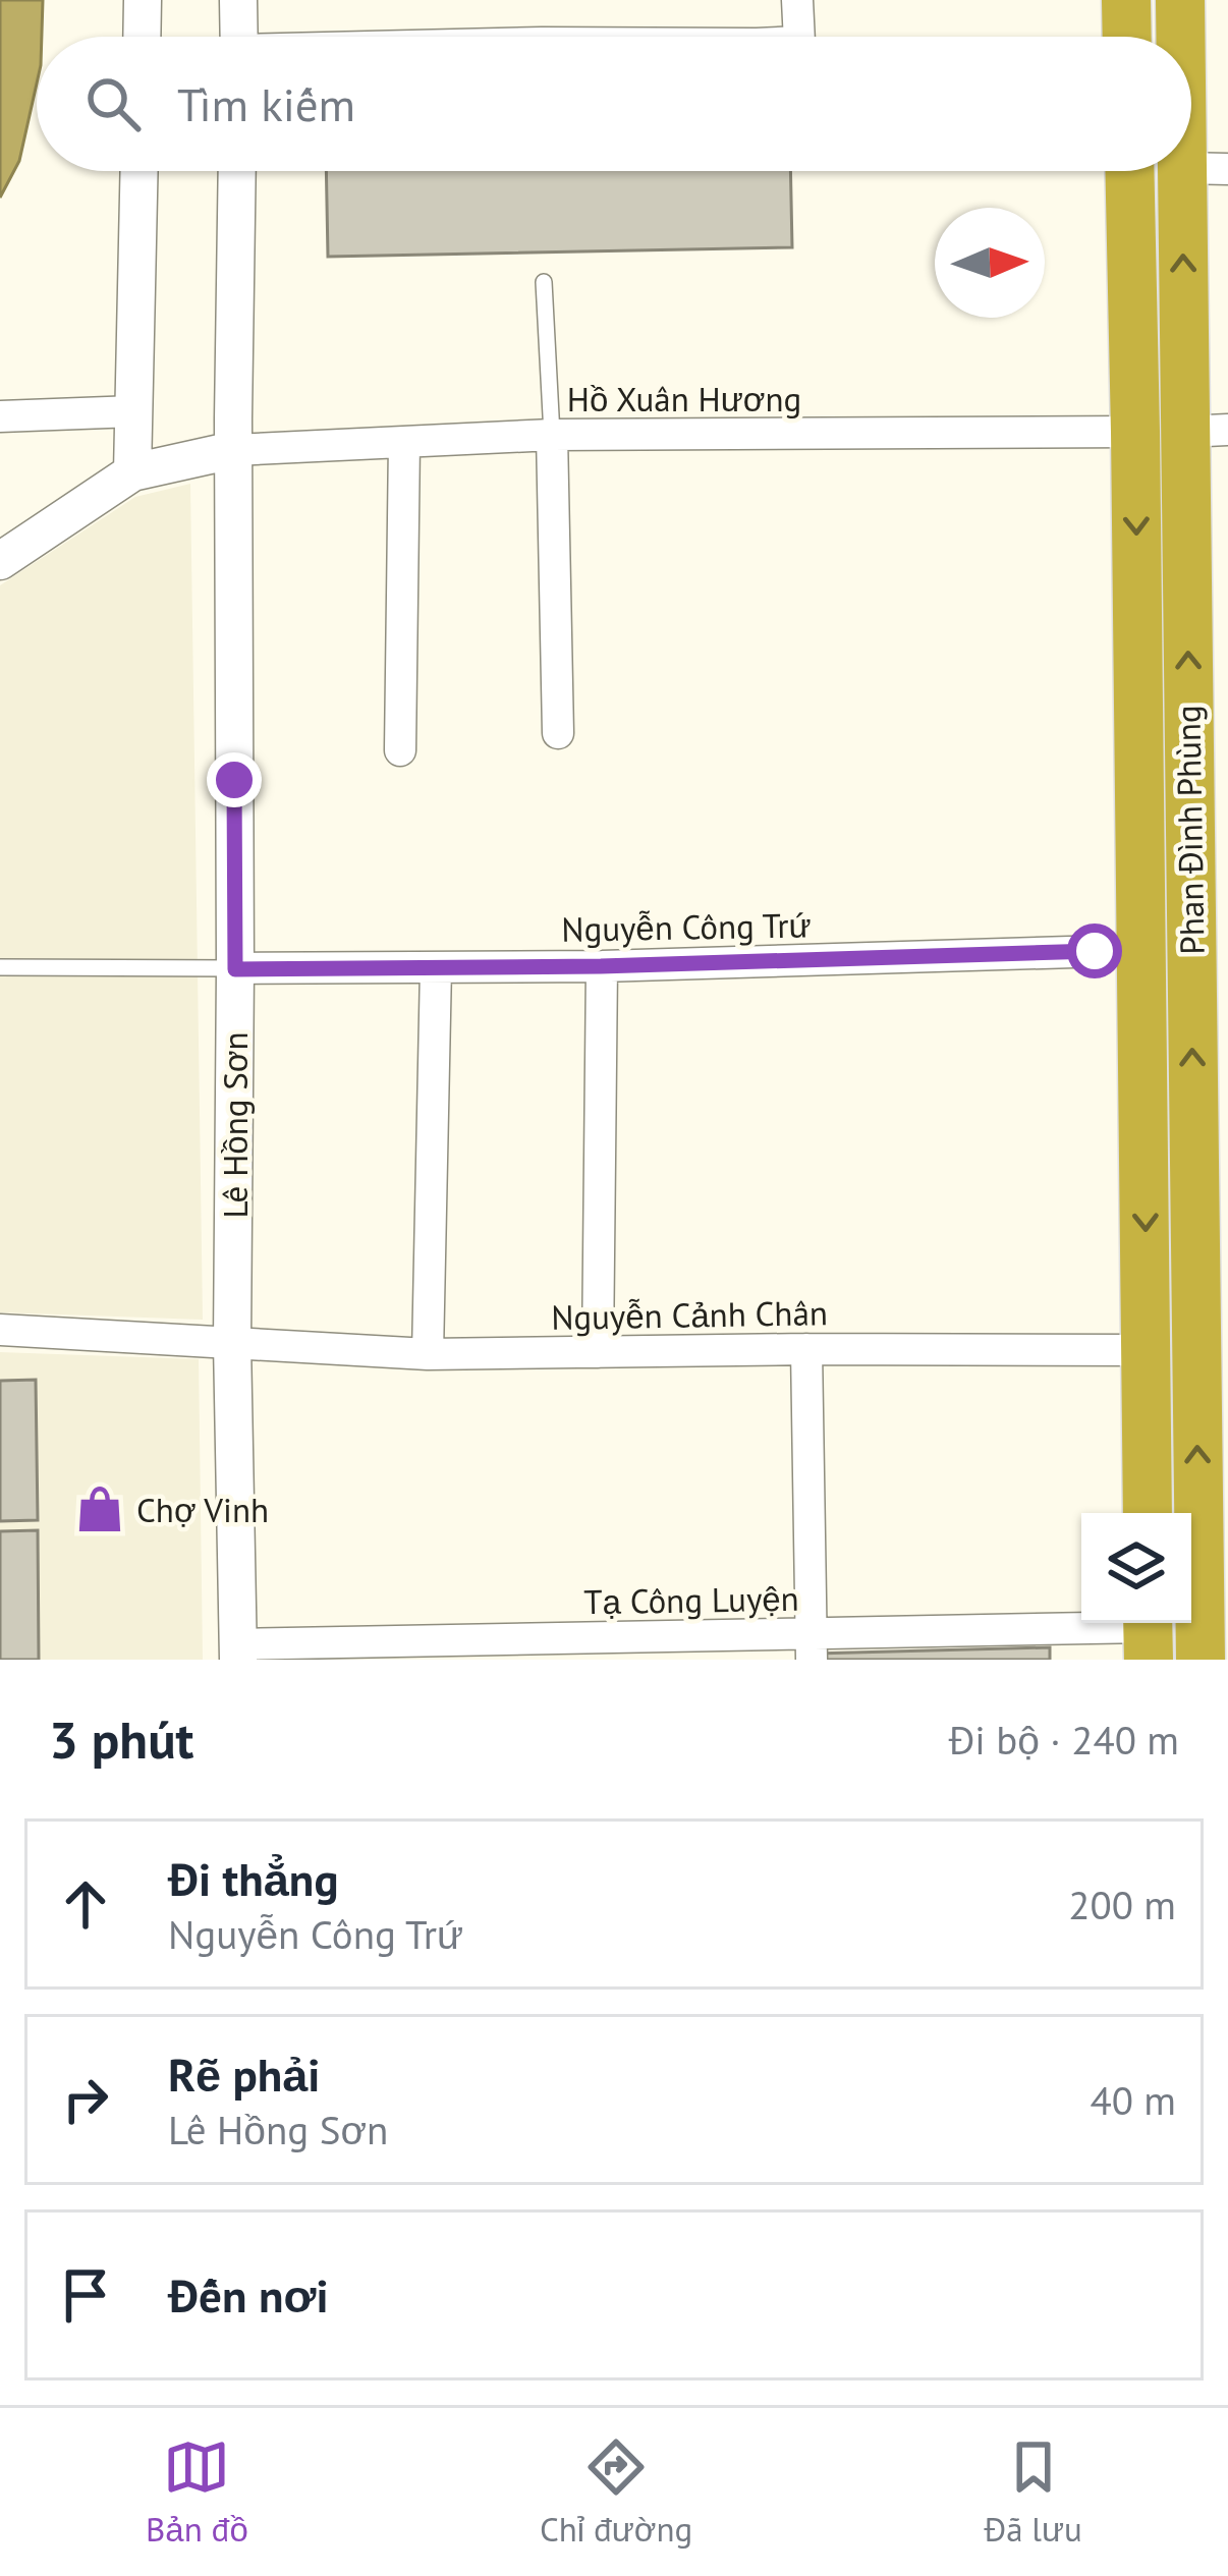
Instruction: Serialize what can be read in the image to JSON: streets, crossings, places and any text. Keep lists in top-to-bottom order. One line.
{"streets":{"highway":["Phan Đình Phùng"],"street":["Hồ Xuân Hương","Nguyễn Công Trứ","Lê Hồng Sơn","Nguyễn Cảnh Chân","Tạ Công Luyện"]},"crossings":[["Hồ Xuân Hương","Phan Đình Phùng"],["Hồ Xuân Hương","Lê Hồng Sơn"],["Phan Đình Phùng","Nguyễn Công Trứ"],["Phan Đình Phùng","Nguyễn Cảnh Chân"],["Nguyễn Công Trứ","Lê Hồng Sơn"],["Lê Hồng Sơn","Nguyễn Cảnh Chân"],["Lê Hồng Sơn","Tạ Công Luyện"]],"places":{"shop":["Chợ Vinh"]},"north":"right","page":{"search":"Tìm kiếm","heading":["3 phút","Đi bộ · 240 m"],"list":[["Đi thẳng","Nguyễn Công Trứ","200 m"],["Rẽ phải","Lê Hồng Sơn","40 m"],"Đến nơi"],"nav":["Bản đồ","Chỉ đường","Đã lưu"]}}
